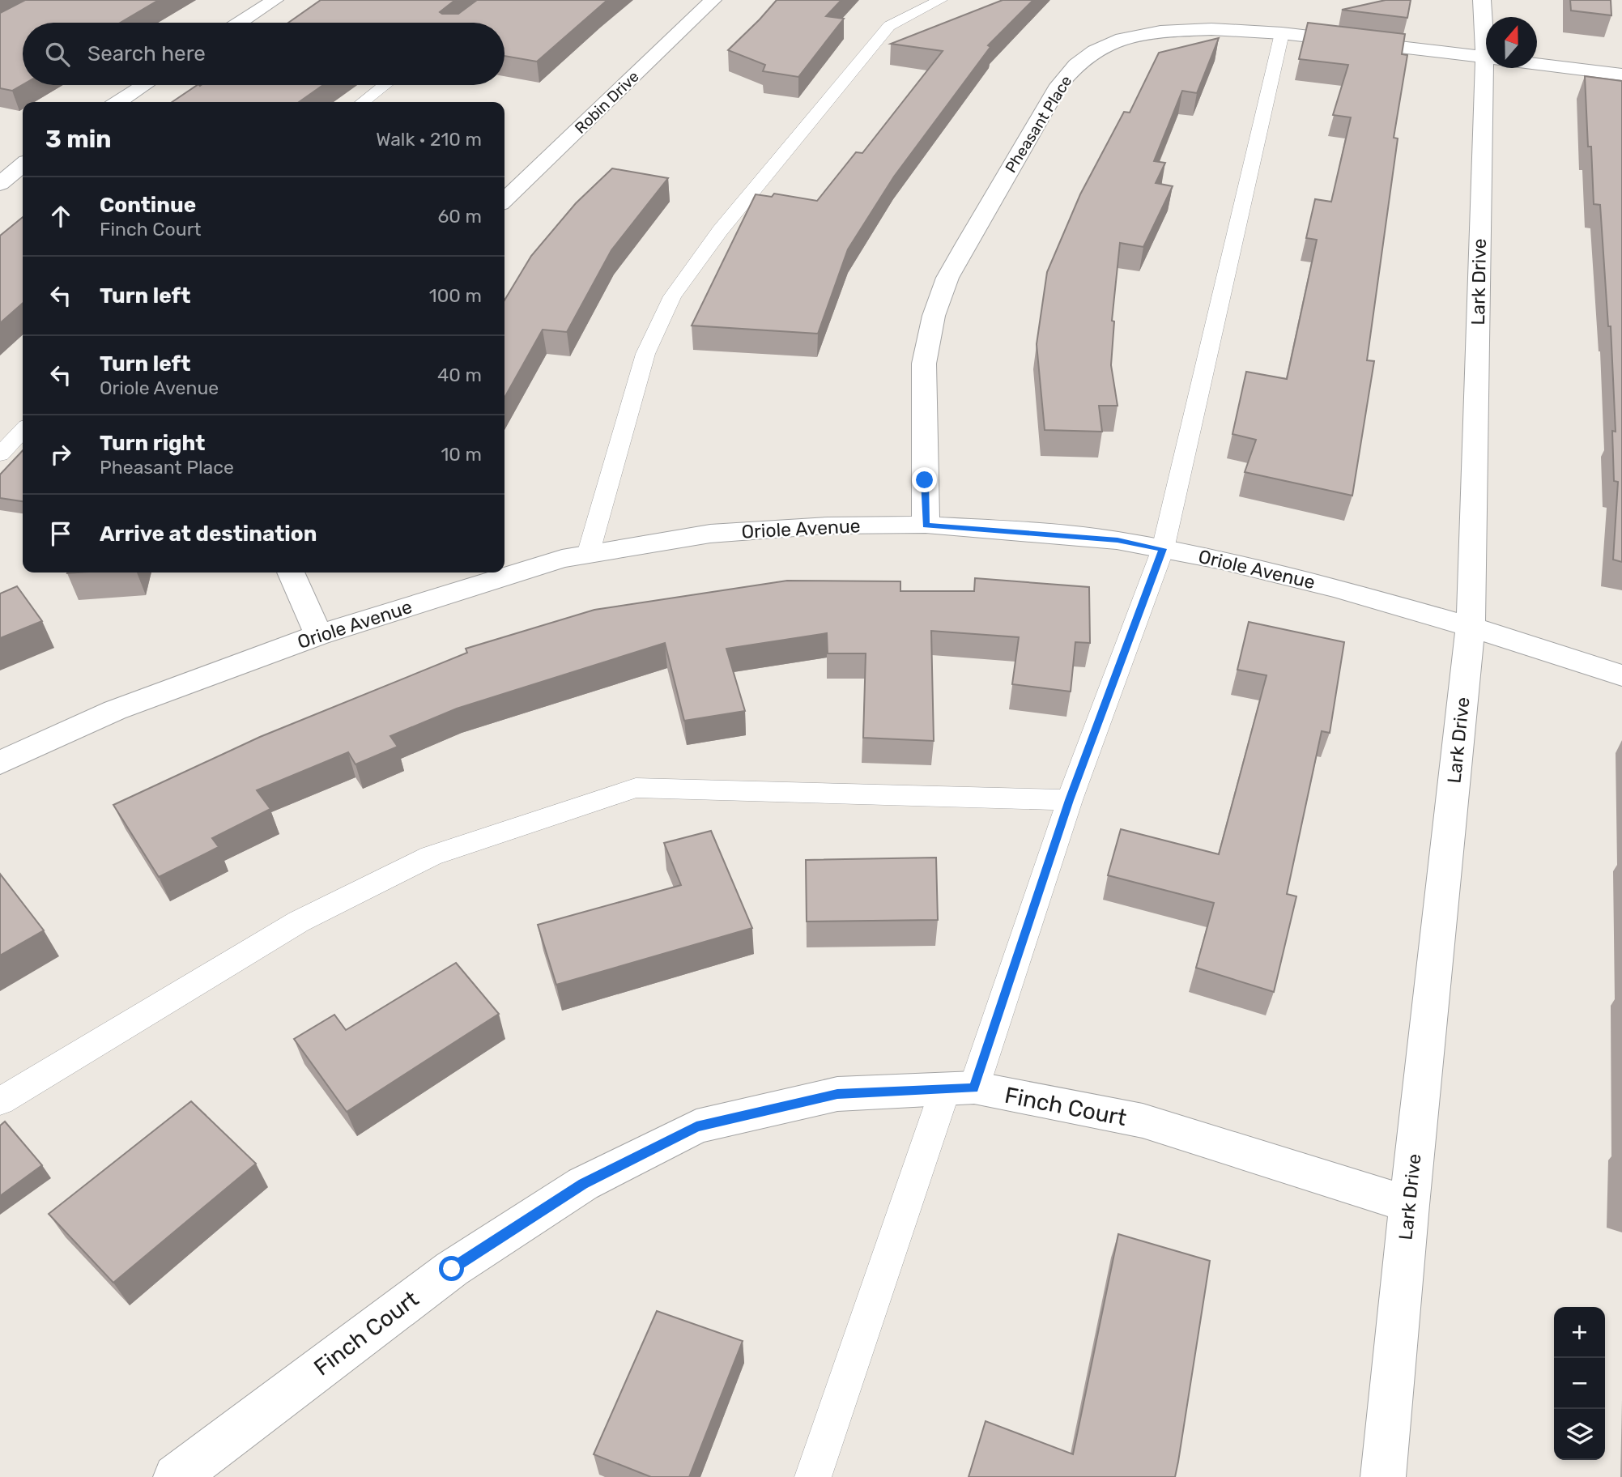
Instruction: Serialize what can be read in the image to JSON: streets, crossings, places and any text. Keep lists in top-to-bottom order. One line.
{"streets":{"street":["Robin Drive","Pheasant Place","Lark Drive","Oriole Avenue","Finch Court"]},"crossings":[["Pheasant Place","Oriole Avenue"],["Lark Drive","Oriole Avenue"],["Lark Drive","Finch Court"]],"north":"top","page":{"search":"Search here","heading":["3 min","Walk · 210 m"],"list":[["Continue","Finch Court","60 m"],["Turn left","100 m"],["Turn left","Oriole Avenue","40 m"],["Turn right","Pheasant Place","10 m"],"Arrive at destination"],"map_buttons":["+","−"]}}
